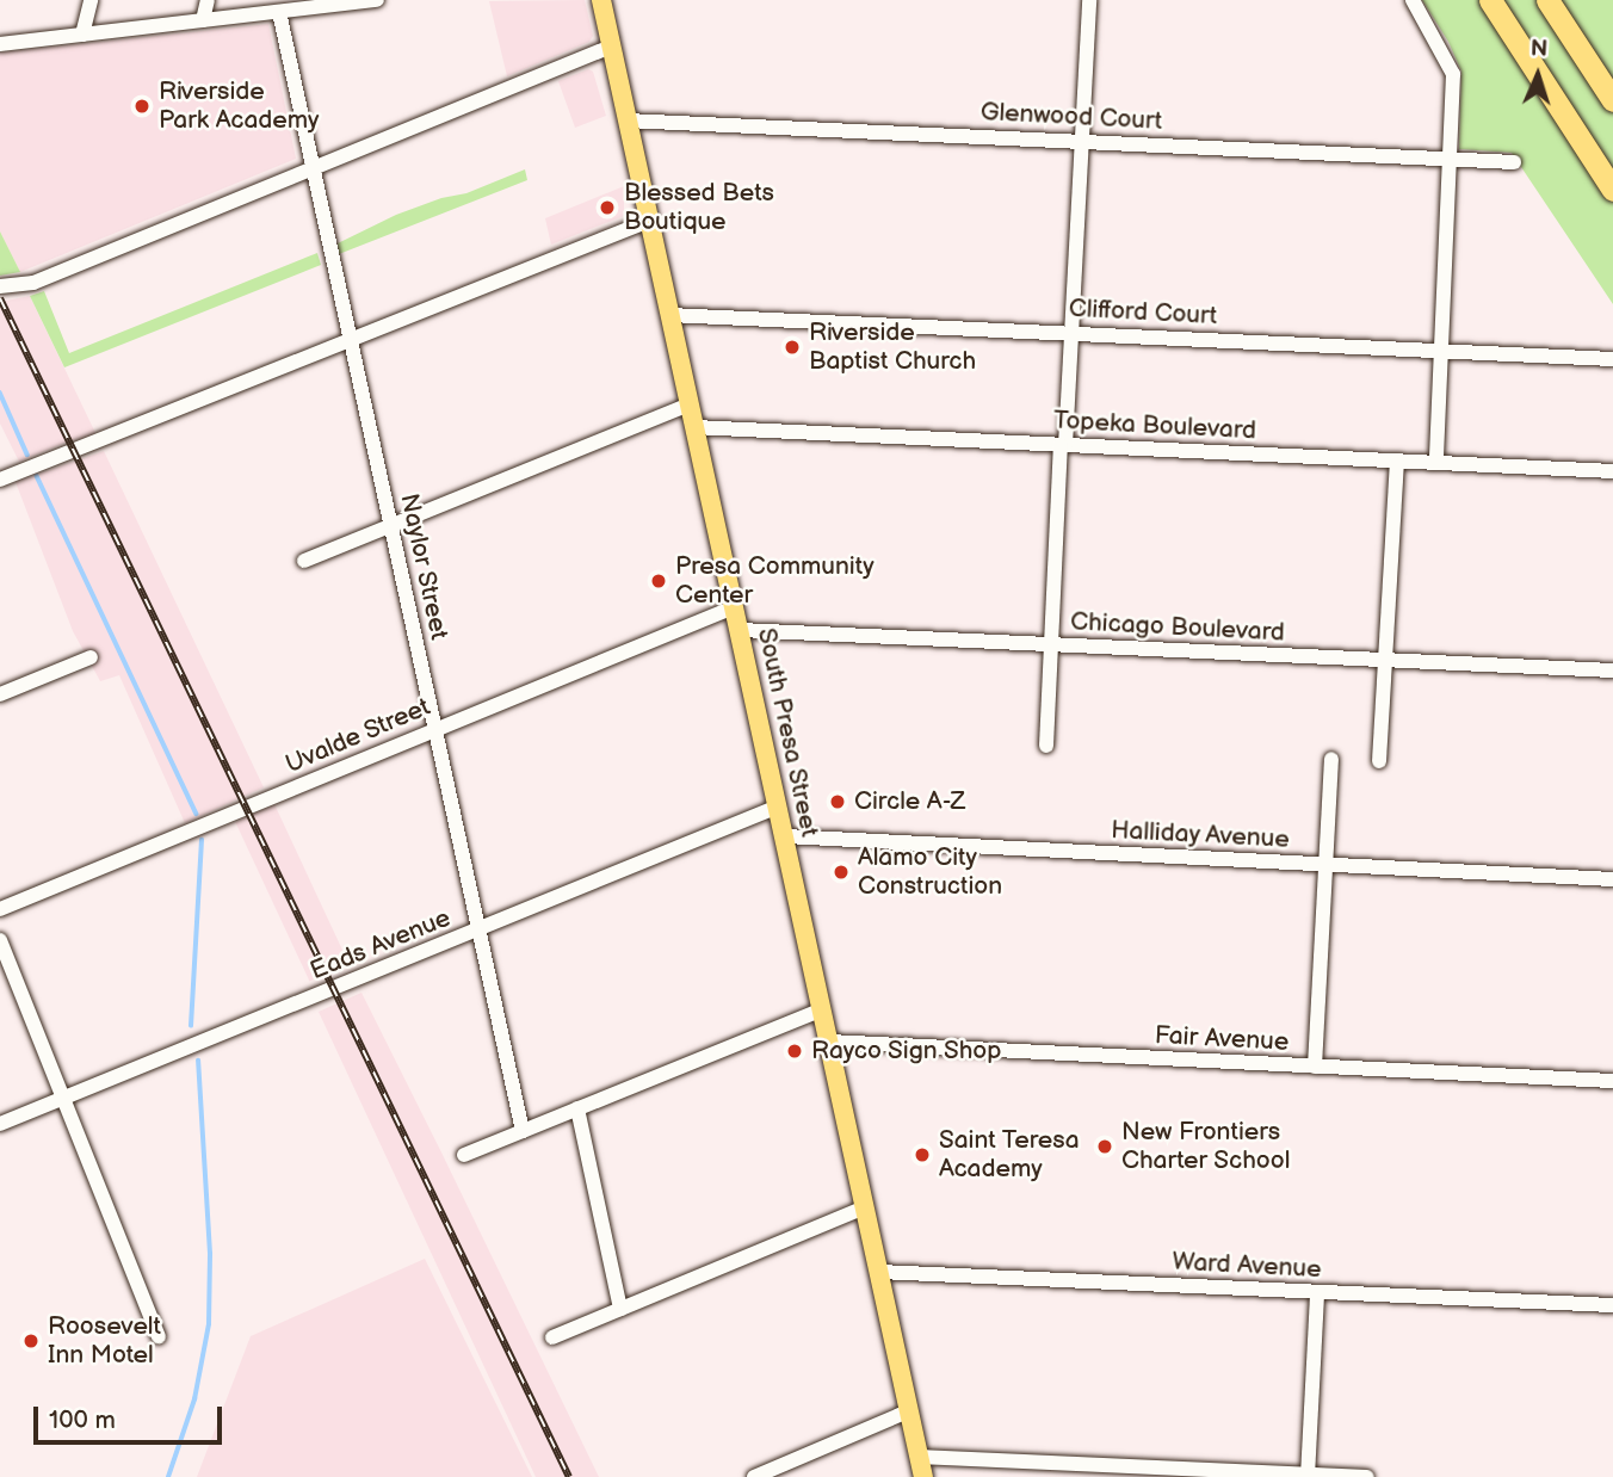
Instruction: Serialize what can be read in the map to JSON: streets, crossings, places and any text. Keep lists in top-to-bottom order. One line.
{"streets":{"main road":["South Presa Street"],"street":["Glenwood Court","Clifford Court","Topeka Boulevard","Naylor Street","Chicago Boulevard","Uvalde Street","Halliday Avenue","Eads Avenue","Fair Avenue","Ward Avenue"]},"crossings":[["Glenwood Court","South Presa Street"],["Clifford Court","South Presa Street"],["Topeka Boulevard","South Presa Street"],["Naylor Street","Uvalde Street"],["Naylor Street","Eads Avenue"],["Chicago Boulevard","South Presa Street"],["South Presa Street","Uvalde Street"],["South Presa Street","Halliday Avenue"],["South Presa Street","Eads Avenue"],["South Presa Street","Fair Avenue"],["South Presa Street","Ward Avenue"]],"places":["Riverside Park Academy","Blessed Bets Boutique","Riverside Baptist Church","Presa Community Center","Circle A-Z","Alamo City Construction","Rayco Sign Shop","New Frontiers Charter School","Saint Teresa Academy","Roosevelt Inn Motel"],"scale_bar":"100 m","north":"top"}
